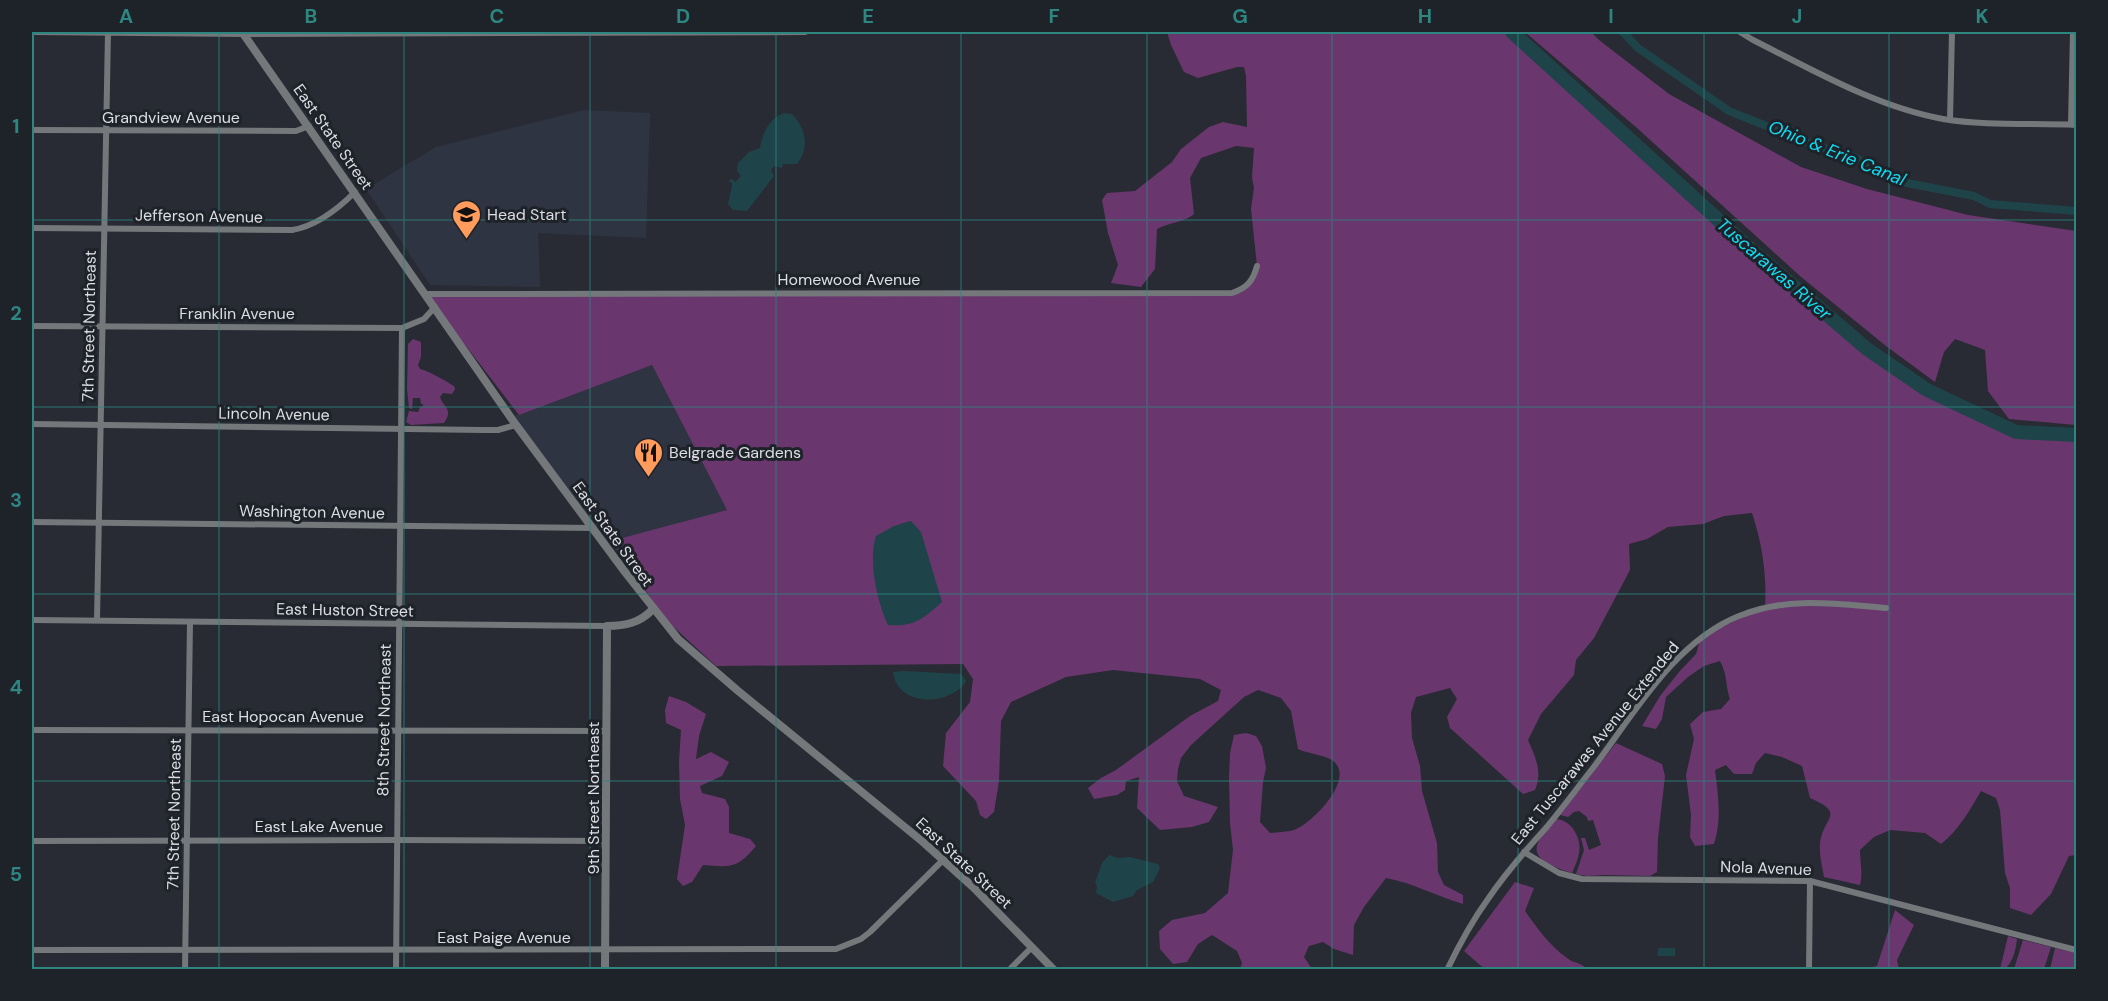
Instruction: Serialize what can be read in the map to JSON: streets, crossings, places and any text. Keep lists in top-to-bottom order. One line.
{"streets":{"street":["Grandview Avenue","East State Street","Jefferson Avenue","Homewood Avenue","Franklin Avenue","7th Street Northeast","Lincoln Avenue","Washington Avenue","East Huston Street","East Hopocan Avenue","8th Street Northeast","East Tuscarawas Avenue Extended","9th Street Northeast","East Lake Avenue","Nola Avenue","East Paige Avenue"]},"crossings":[["Grandview Avenue","East State Street"],["Grandview Avenue","7th Street Northeast"],["East State Street","Jefferson Avenue"],["East State Street","Homewood Avenue"],["East State Street","Franklin Avenue"],["East State Street","Lincoln Avenue"],["East State Street","Washington Avenue"],["East State Street","East Huston Street"],["East State Street","East Paige Avenue"],["Jefferson Avenue","7th Street Northeast"],["Franklin Avenue","7th Street Northeast"],["Franklin Avenue","8th Street Northeast"],["7th Street Northeast","Lincoln Avenue"],["7th Street Northeast","Washington Avenue"],["7th Street Northeast","East Huston Street"],["7th Street Northeast","East Hopocan Avenue"],["7th Street Northeast","East Lake Avenue"],["7th Street Northeast","East Paige Avenue"],["Lincoln Avenue","8th Street Northeast"],["Washington Avenue","8th Street Northeast"],["East Huston Street","8th Street Northeast"],["East Huston Street","9th Street Northeast"],["East Hopocan Avenue","8th Street Northeast"],["East Hopocan Avenue","9th Street Northeast"],["8th Street Northeast","East Lake Avenue"],["8th Street Northeast","East Paige Avenue"],["East Tuscarawas Avenue Extended","Nola Avenue"],["9th Street Northeast","East Lake Avenue"],["9th Street Northeast","East Paige Avenue"]],"water":["Ohio & Erie Canal","Tuscarawas River"],"places":{"school or university":["Head Start"],"restaurant":["Belgrade Gardens"]},"grid":{"columns":["A","B","C","D","E","F","G","H","I","J","K"],"rows":["1","2","3","4","5"]}}
